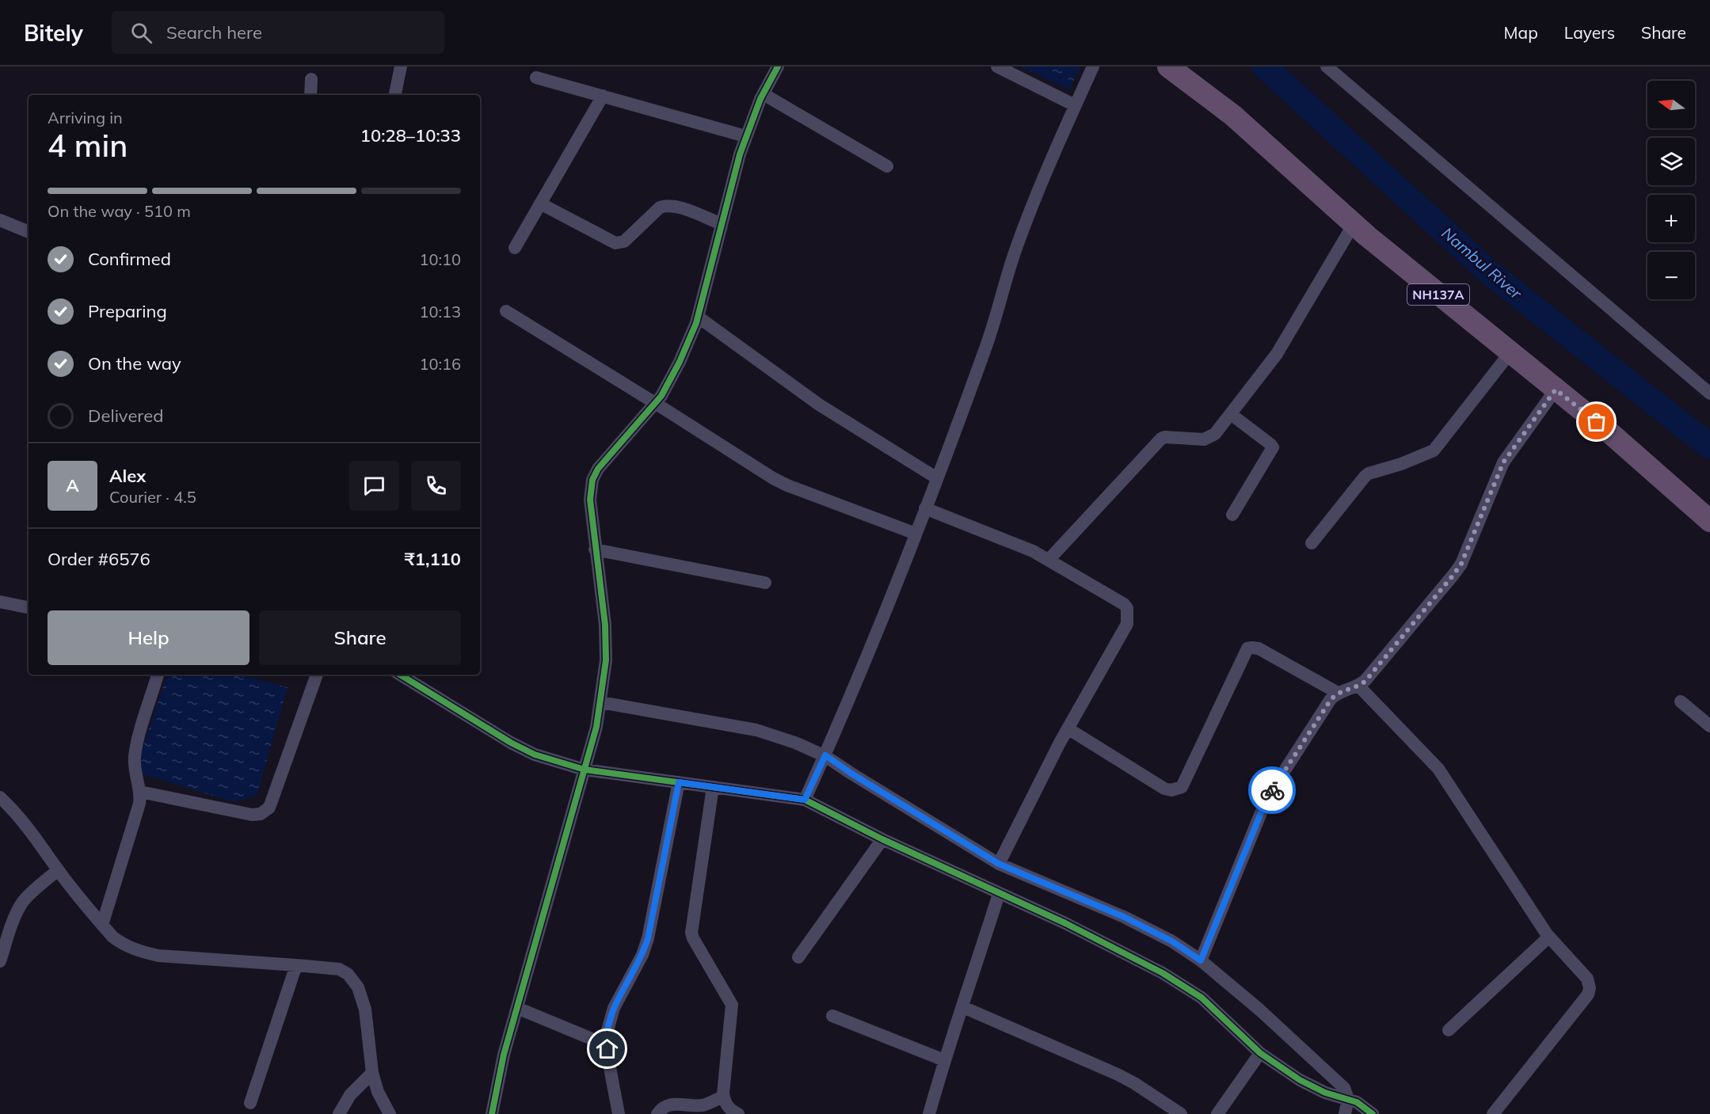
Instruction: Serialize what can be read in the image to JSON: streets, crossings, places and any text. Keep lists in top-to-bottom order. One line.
{"streets":{"highway":["NH137A"]},"water":["Nambul River"],"north":"left","page":{"header":"Bitely","search":"Search here","nav":["Map","Layers","Share"],"map_buttons":["+","−"],"heading":["4 min","Arriving in","10:28–10:33"],"panel":["Alex","Courier · 4.5","Order #6576","₹1,110"],"bar":"On the way · 510 m","list":[["Confirmed","10:10"],["Preparing","10:13"],["On the way","10:16"],"Delivered"],"round":"A","buttons":["Help","Share"]}}
